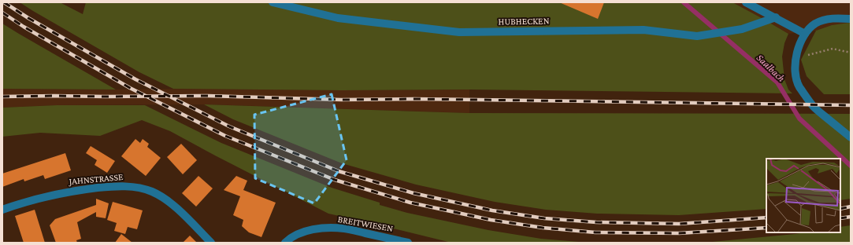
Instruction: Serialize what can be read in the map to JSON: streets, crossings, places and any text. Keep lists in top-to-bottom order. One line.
{"streets":{"street":["HUBHECKEN","JAHNSTRASSE","BREITWIESEN"]},"water":["Saalbach"]}
